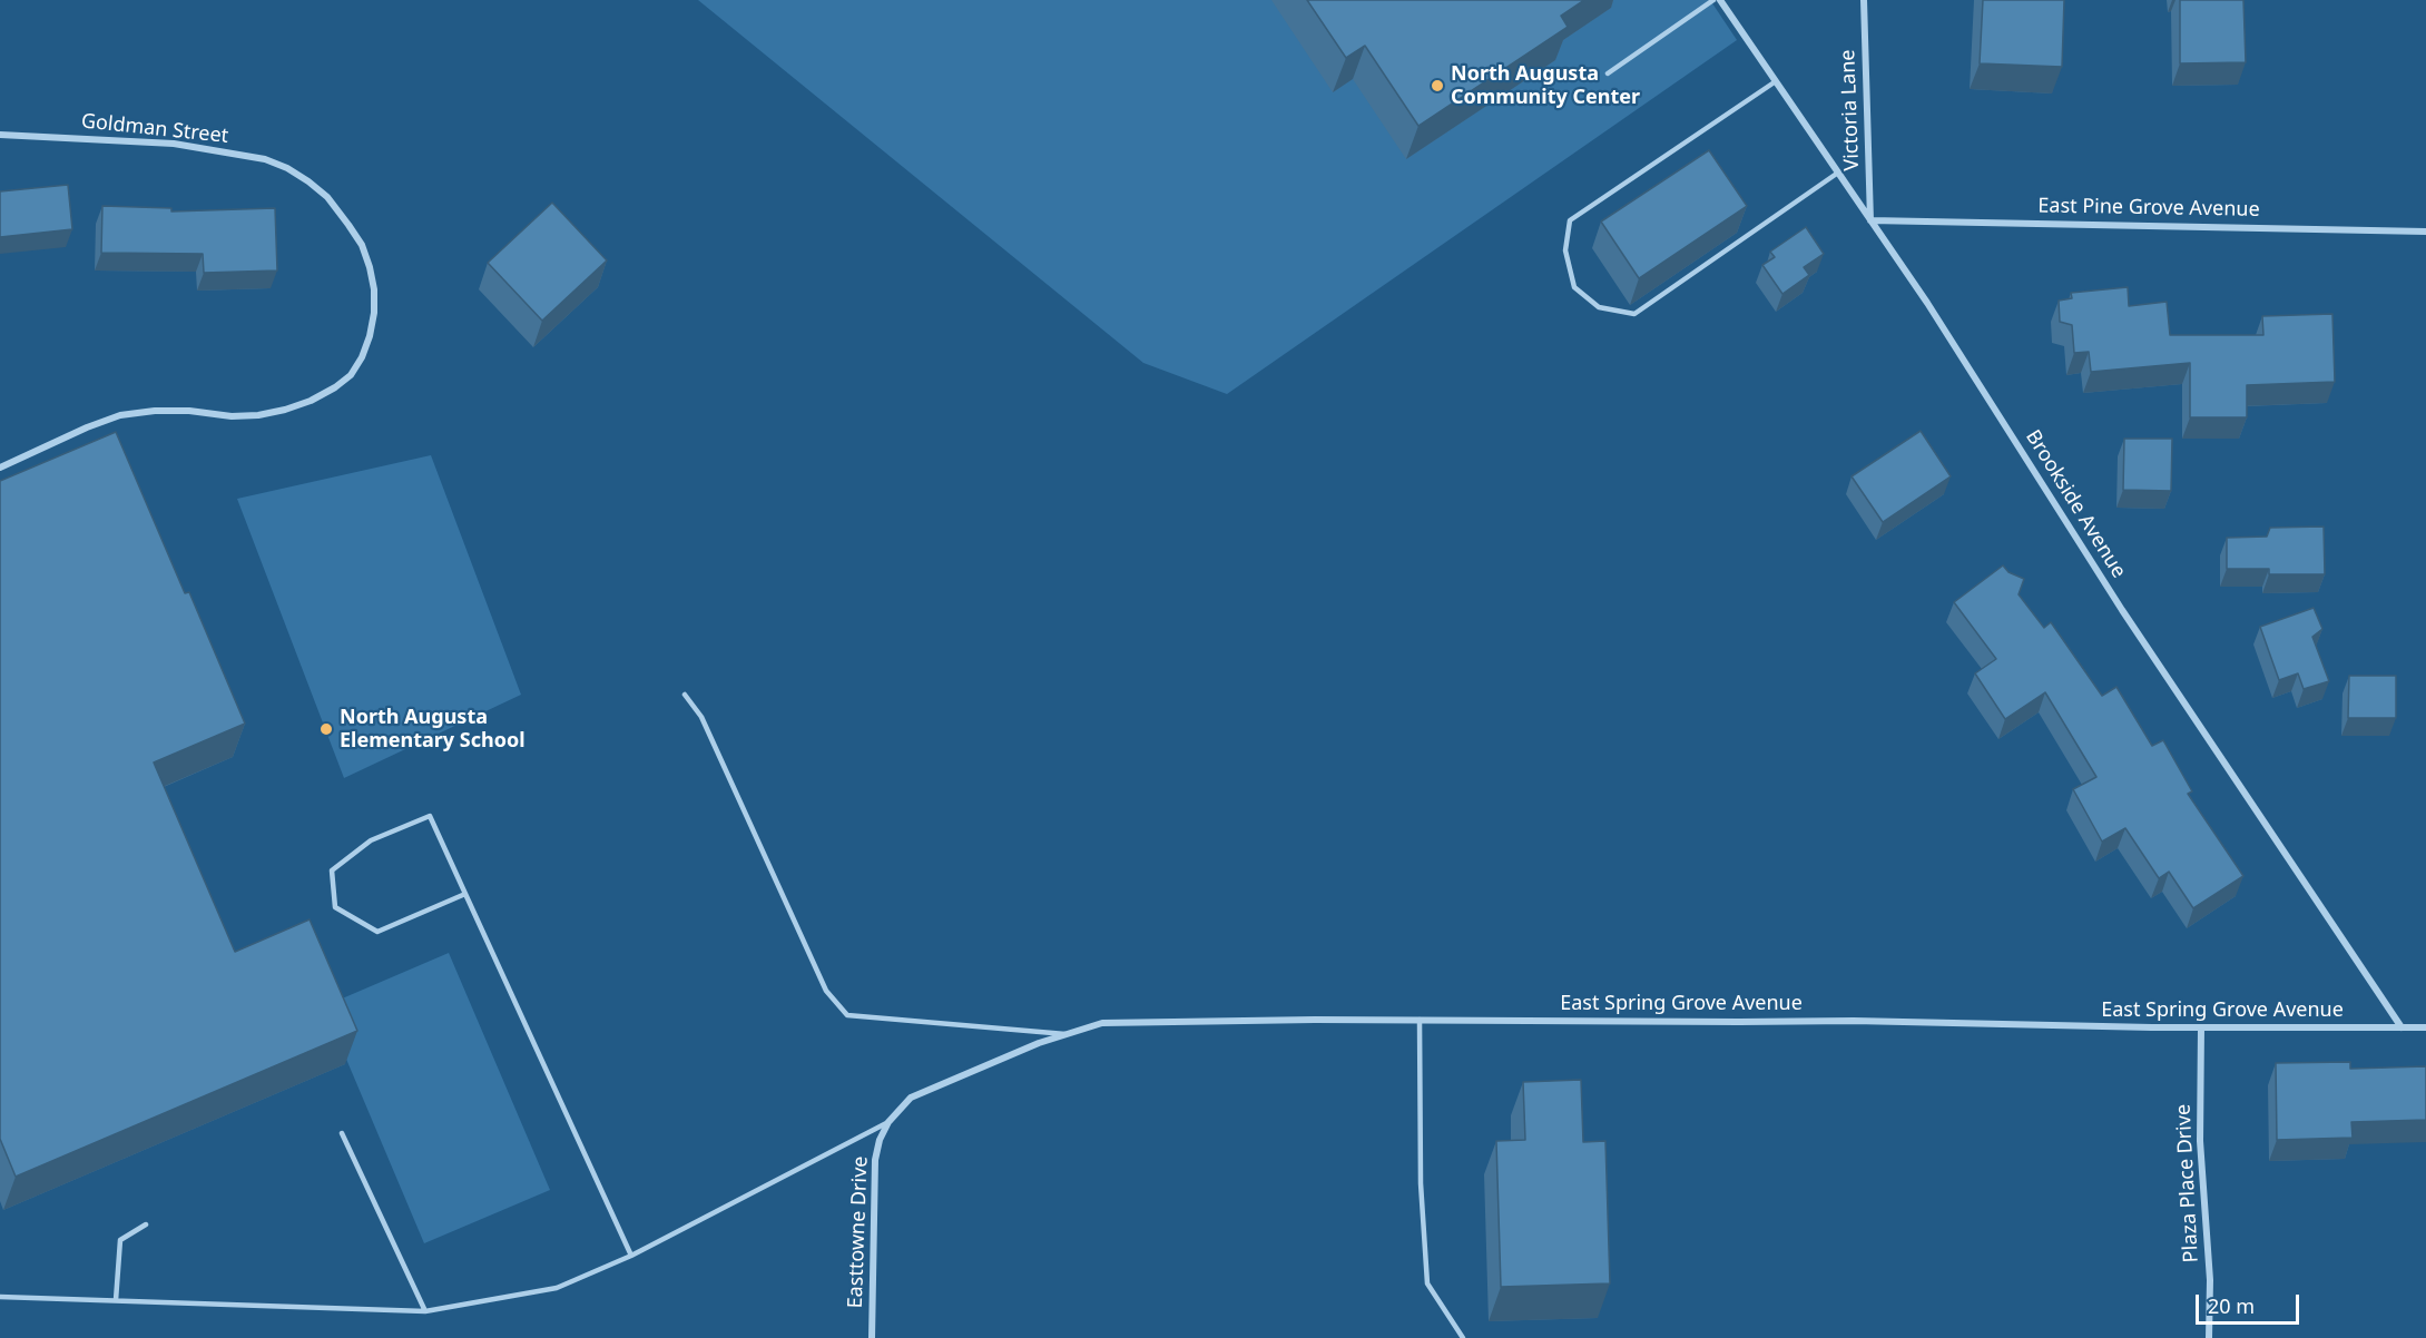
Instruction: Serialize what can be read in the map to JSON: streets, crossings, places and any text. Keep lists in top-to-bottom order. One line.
{"streets":{"street":["Victoria Lane","Goldman Street","East Pine Grove Avenue","Brookside Avenue","East Spring Grove Avenue","Plaza Place Drive","Easttowne Drive"]},"crossings":[["Victoria Lane","East Pine Grove Avenue"],["Victoria Lane","Brookside Avenue"],["East Pine Grove Avenue","Brookside Avenue"],["Brookside Avenue","East Spring Grove Avenue"],["East Spring Grove Avenue","Plaza Place Drive"],["East Spring Grove Avenue","Easttowne Drive"]],"places":["North Augusta Community Center","North Augusta Elementary School"],"scale_bar":"20 m"}
